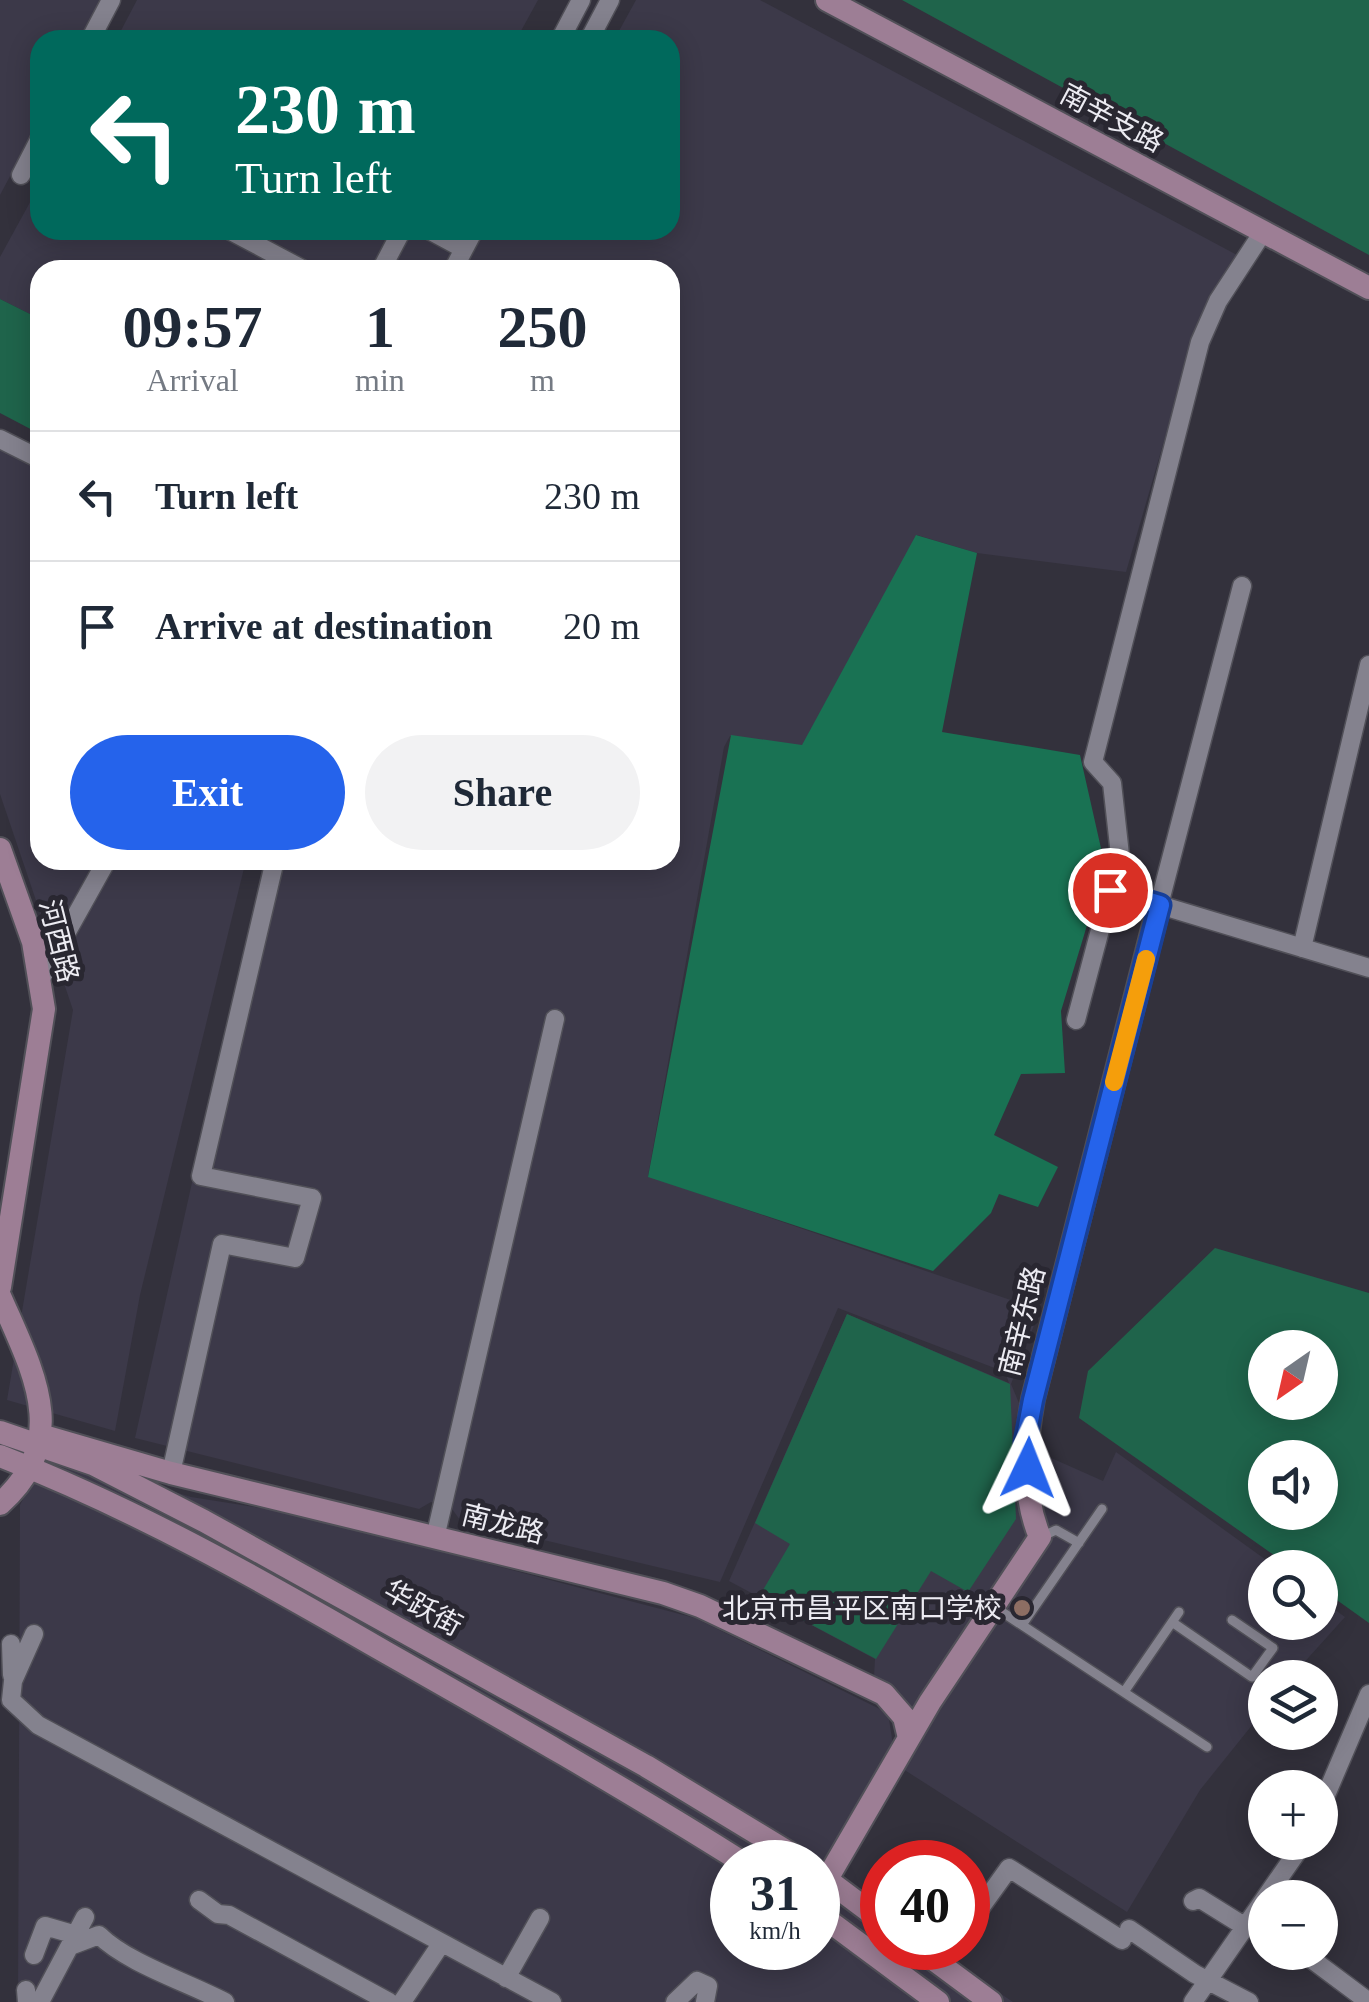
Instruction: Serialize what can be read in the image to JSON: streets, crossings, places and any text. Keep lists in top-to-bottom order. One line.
{"streets":{"street":["南辛支路","河西路","南辛东路","南龙路","华跃街"]},"crossings":[["南龙路","华跃街"]],"places":["北京市昌平区南口学校"],"north":"bottom left","page":{"turn":["230 m","Turn left"],"eta":["09:57","Arrival","1","min","250","m"],"list":[{"name":"Turn left","value":"230 m"},{"name":"Arrive at destination","value":"20 m"}],"buttons":["Exit","Share"],"map_buttons":["+","−"],"speed":"31 km/h","limit":"40"}}
